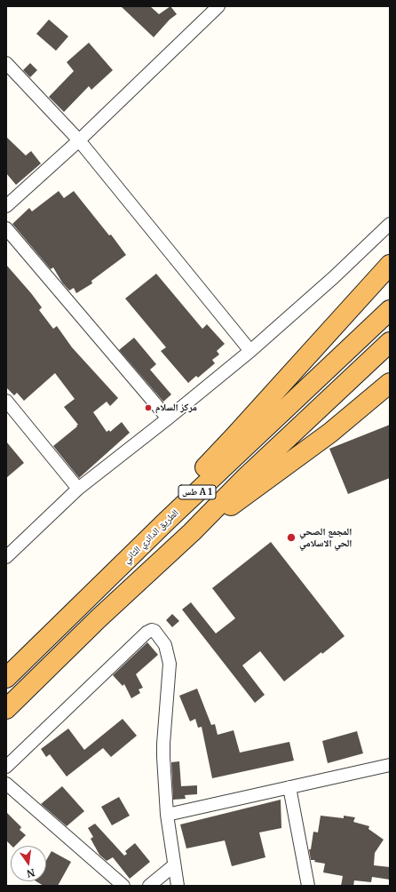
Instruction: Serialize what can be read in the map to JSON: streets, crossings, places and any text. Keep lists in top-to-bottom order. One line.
{"streets":{"highway":["طس A 1","الطريق الدائري الثاني"]},"places":["مركز السلام","المجمع الصحي الحي الاسلامي"],"north":"bottom"}
